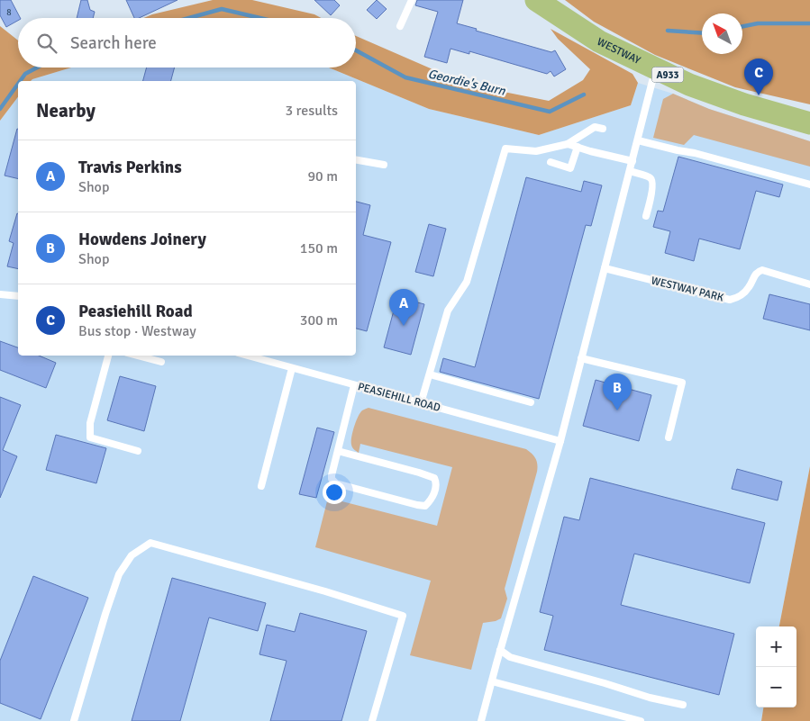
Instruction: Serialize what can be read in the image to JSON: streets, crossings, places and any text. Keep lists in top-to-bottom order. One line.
{"streets":{"main road":["WESTWAY","A933"],"lane":["WESTWAY PARK","PEASIEHILL ROAD"]},"water":["Geordie's Burn"],"house_numbers":["8"],"north":"top left","page":{"search":"Search here","pins":["C","A","B"],"heading":["Nearby","3 results"],"list":[{"mark":"A","name":"Travis Perkins","note":"Shop","value":"90 m"},{"mark":"B","name":"Howdens Joinery","note":"Shop","value":"150 m"},{"mark":"C","name":"Peasiehill Road","note":"Bus stop · Westway","value":"300 m"}],"map_buttons":["+","−"]}}
